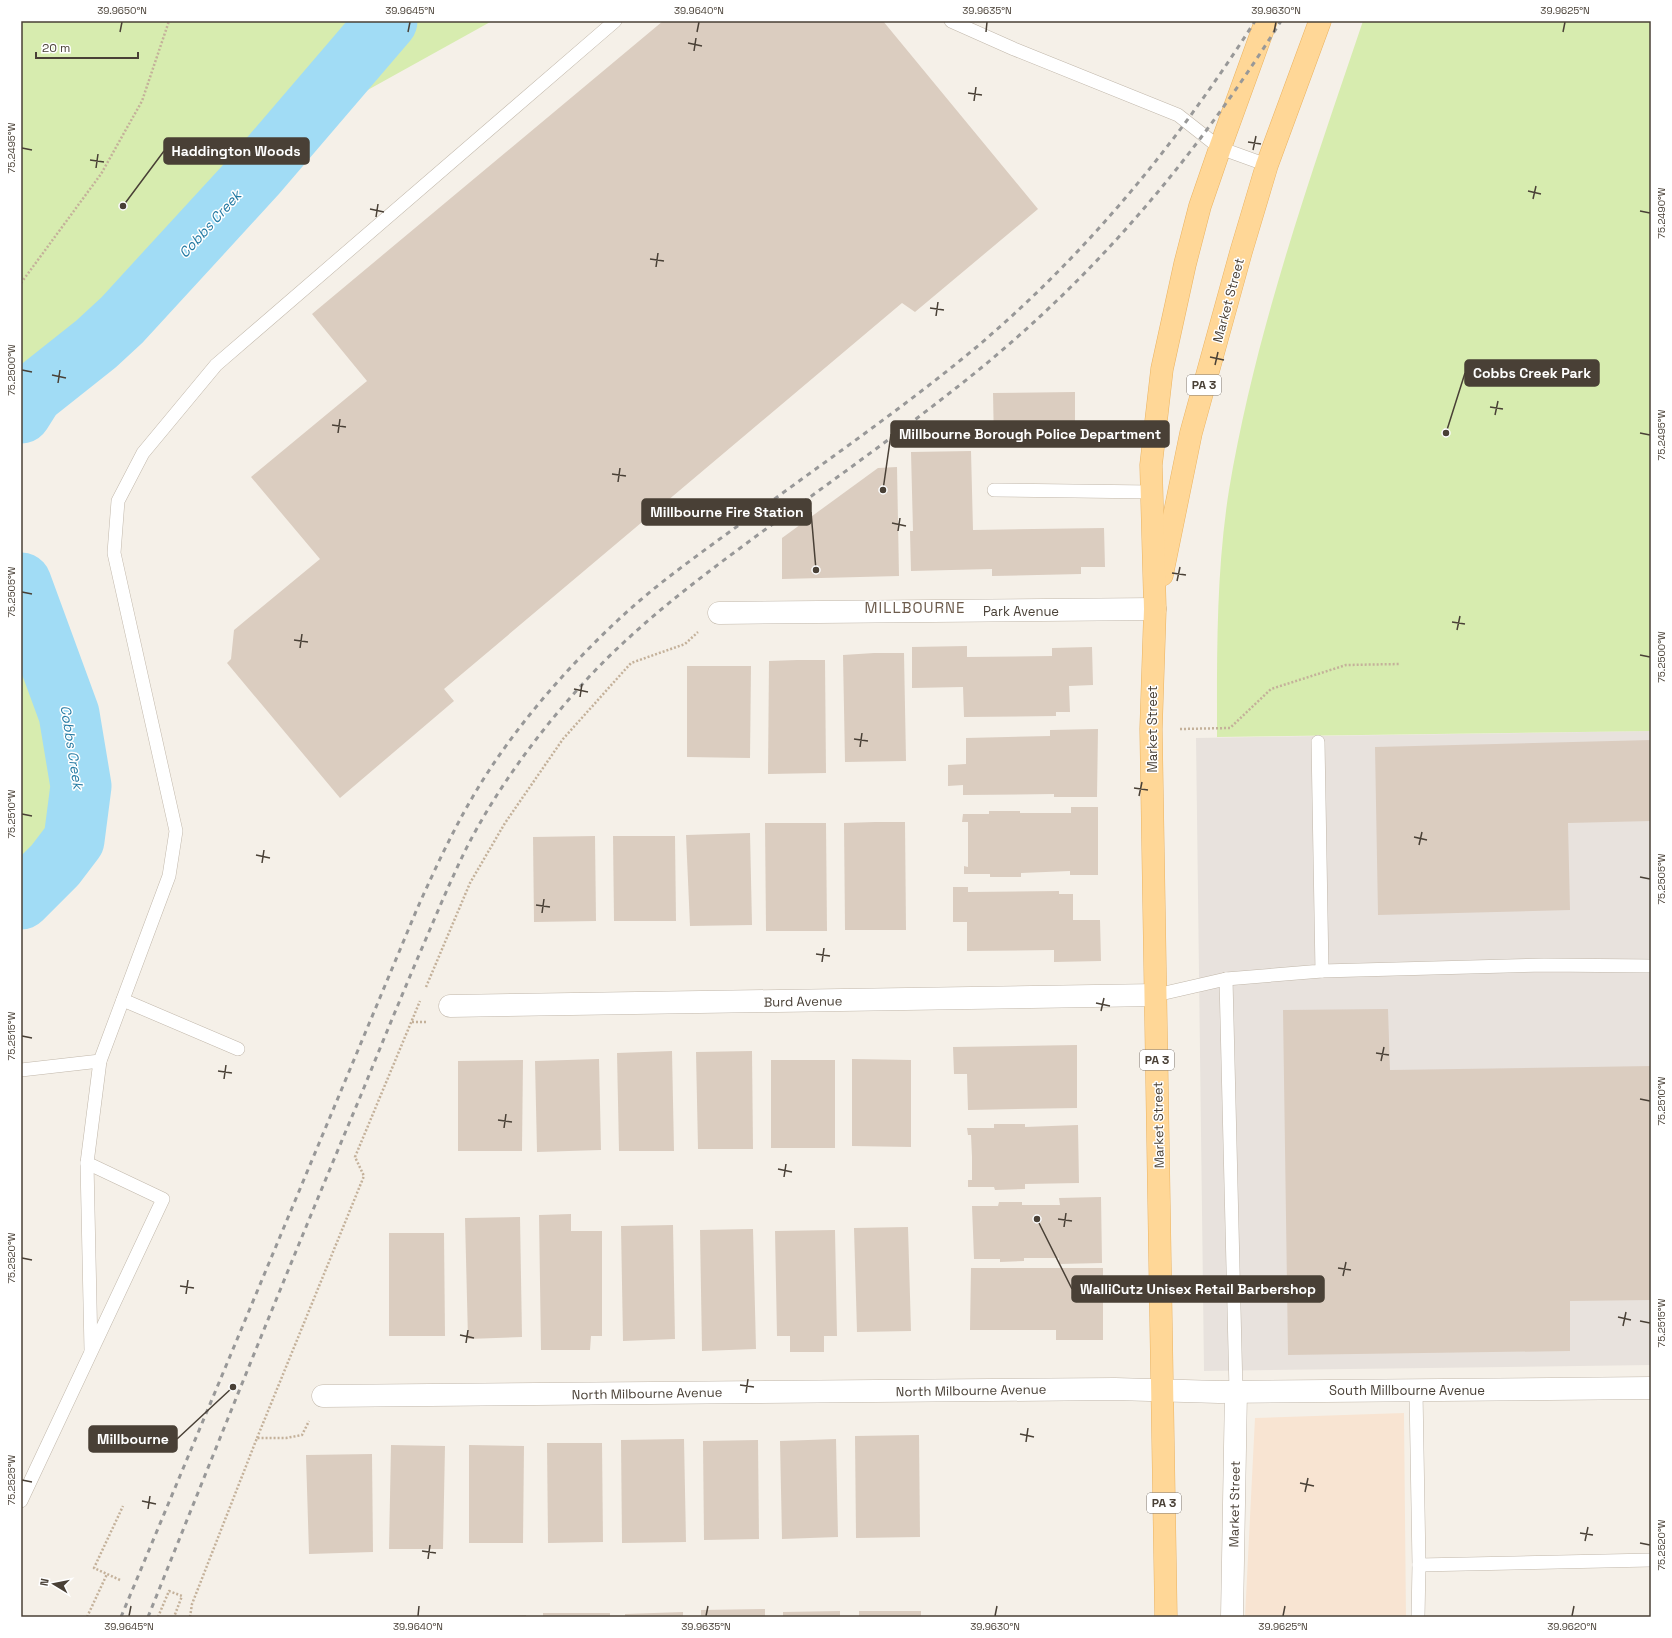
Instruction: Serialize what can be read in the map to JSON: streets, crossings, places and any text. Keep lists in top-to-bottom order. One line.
{"streets":{"main road":["Market Street","PA 3"],"street":["Park Avenue","Burd Avenue","North Milbourne Avenue","South Millbourne Avenue"]},"crossings":[["Market Street","Park Avenue"],["Market Street","Burd Avenue"],["Market Street","North Milbourne Avenue"],["Market Street","South Millbourne Avenue"],["North Milbourne Avenue","South Millbourne Avenue"]],"districts":["MILLBOURNE"],"water":["Cobbs Creek"],"places":["Haddington Woods","Cobbs Creek Park","Millbourne Borough Police Department","Millbourne Fire Station","WalliCutz Unisex Retail Barbershop","Millbourne"],"scale_bar":"20 m","north":"left","coordinates":["39.9650°N","39.9645°N","39.9640°N","39.9635°N","39.9630°N","39.9625°N","75.2495°W","75.2490°W","75.2500°W","75.2505°W","75.2510°W","75.2515°W","75.2520°W","75.2525°W","39.9620°N"]}
